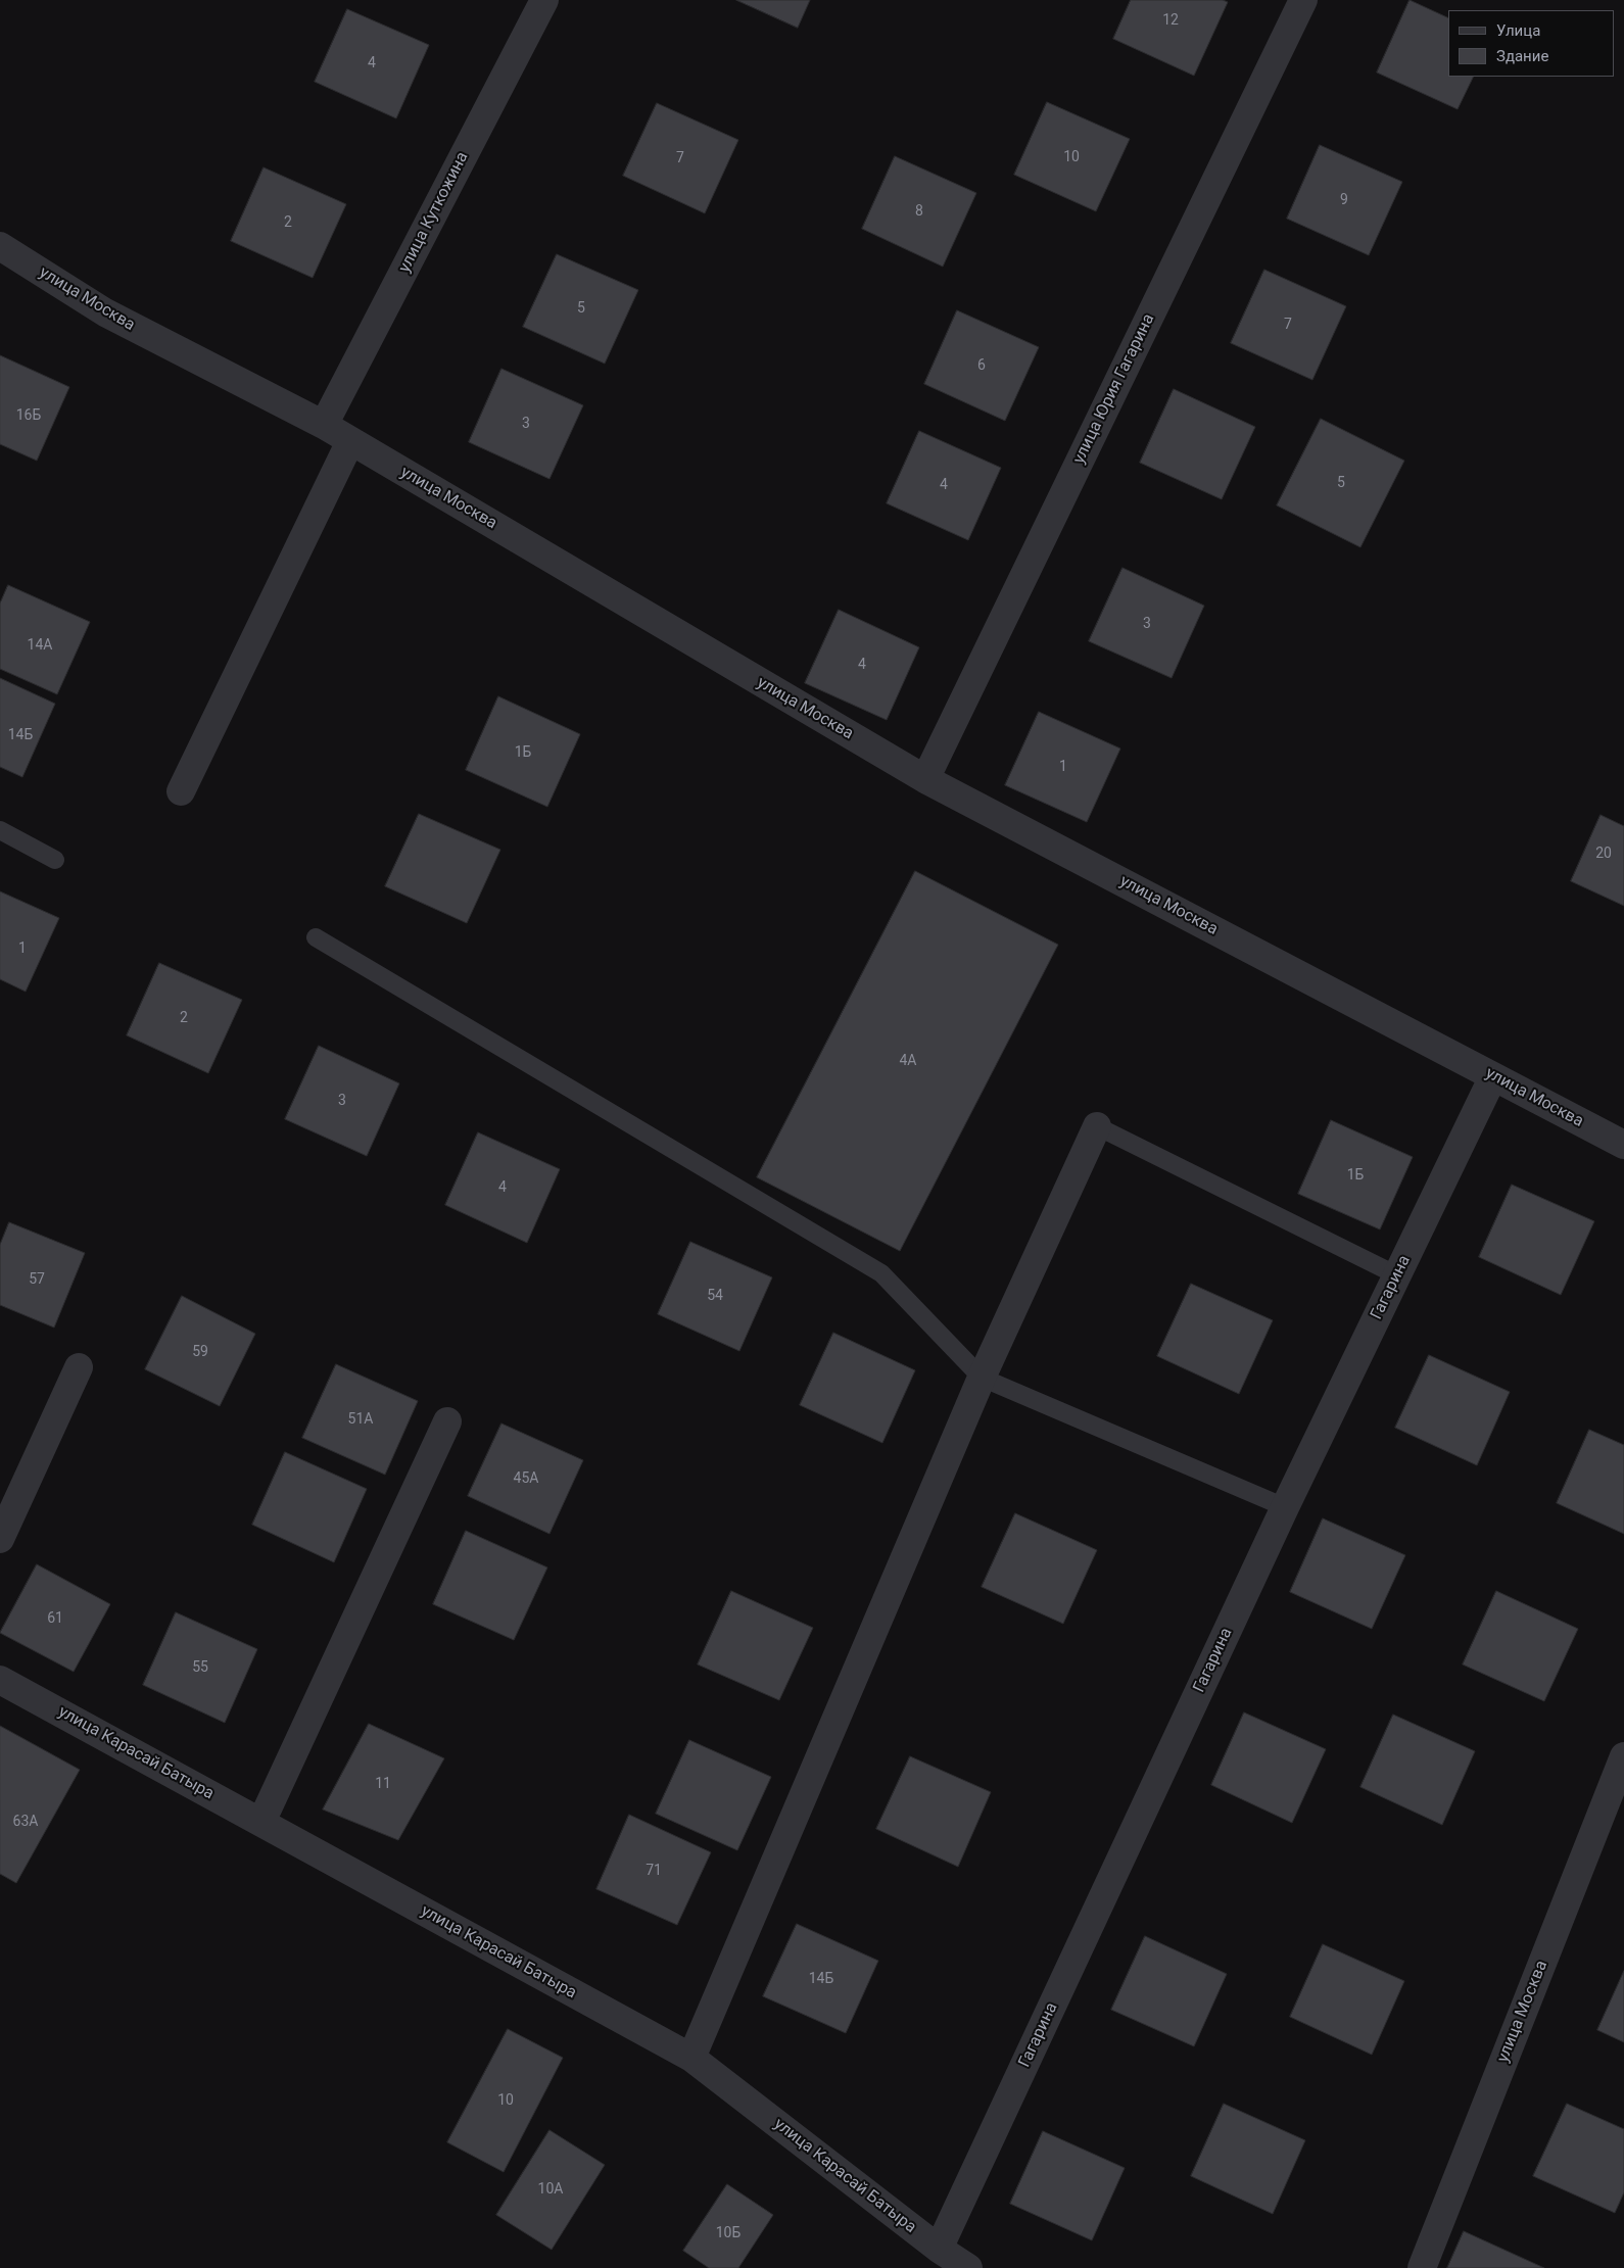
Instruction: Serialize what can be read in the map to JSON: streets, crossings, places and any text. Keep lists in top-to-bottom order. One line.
{"streets":{"street":["улица Куткожина","улица Москва","улица Юрия Гагарина","Гагарина","улица Карасай Батыра"]},"crossings":[["улица Куткожина","улица Москва"],["улица Москва","улица Юрия Гагарина"],["улица Москва","Гагарина"],["Гагарина","улица Карасай Батыра"]],"house_numbers":["12","4","10","7","9","8","2","5","7","6","16Б","3","5","4","3","14А","4","14Б","1Б","1","20","1","2","4А","3","1Б","4","57","54","59","51А","45А","61","55","11","63А","71","14Б","10","10А","10Б"],"legend":["Улица","Здание"]}
